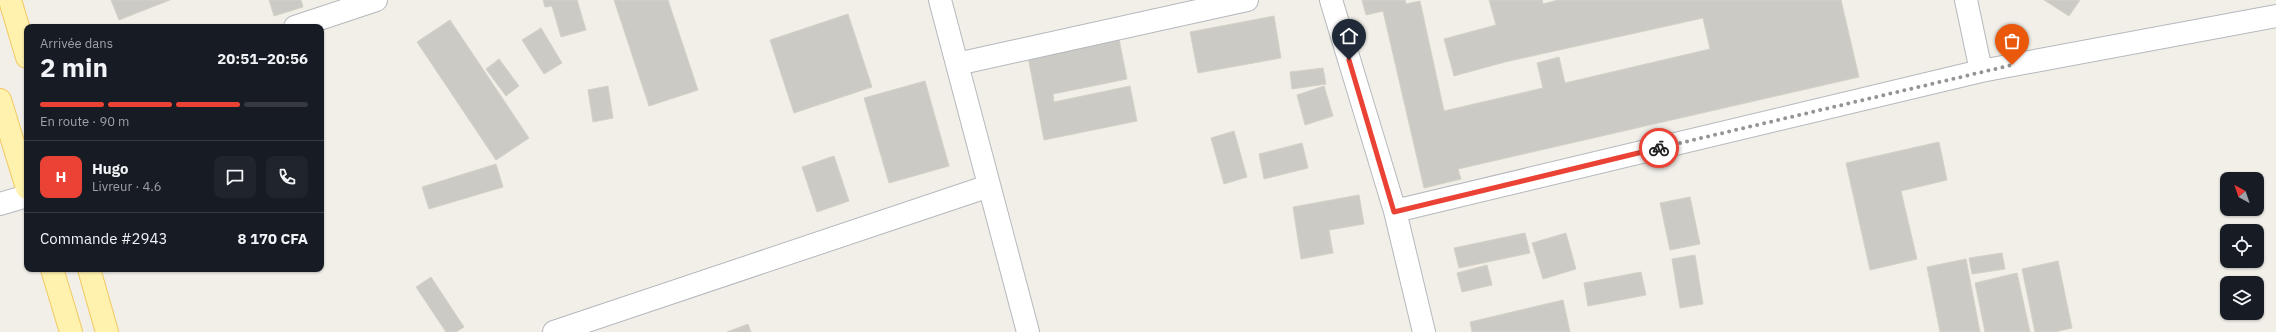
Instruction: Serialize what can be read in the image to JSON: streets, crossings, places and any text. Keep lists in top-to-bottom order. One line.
{"north":"top left","page":{"heading":["2 min","Arrivée dans","20:51–20:56"],"panel":["Hugo","Livreur · 4.6","Commande #2943","8 170 CFA"],"bar":"En route · 90 m","round":"H"}}
